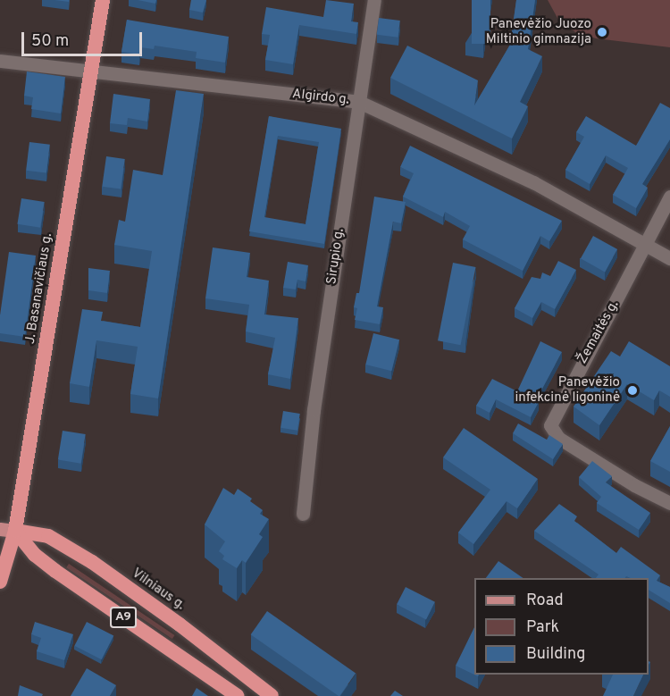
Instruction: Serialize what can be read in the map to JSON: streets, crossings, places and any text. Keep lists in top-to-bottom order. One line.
{"streets":{"highway":["J. Basanavičiaus g.","Vilniaus g.","A9"],"street":["Algirdo g.","Sirupio g.","Žemaitės g."]},"crossings":[["Algirdo g.","Sirupio g."],["Algirdo g.","J. Basanavičiaus g."],["Algirdo g.","Žemaitės g."],["J. Basanavičiaus g.","Vilniaus g."],["J. Basanavičiaus g.","A9"],["Vilniaus g.","A9"]],"places":["Panevėžio Juozo Miltinio gimnazija","Panevėžio infekcinė ligoninė"],"legend":["Road","Park","Building"],"scale_bar":"50 m"}
